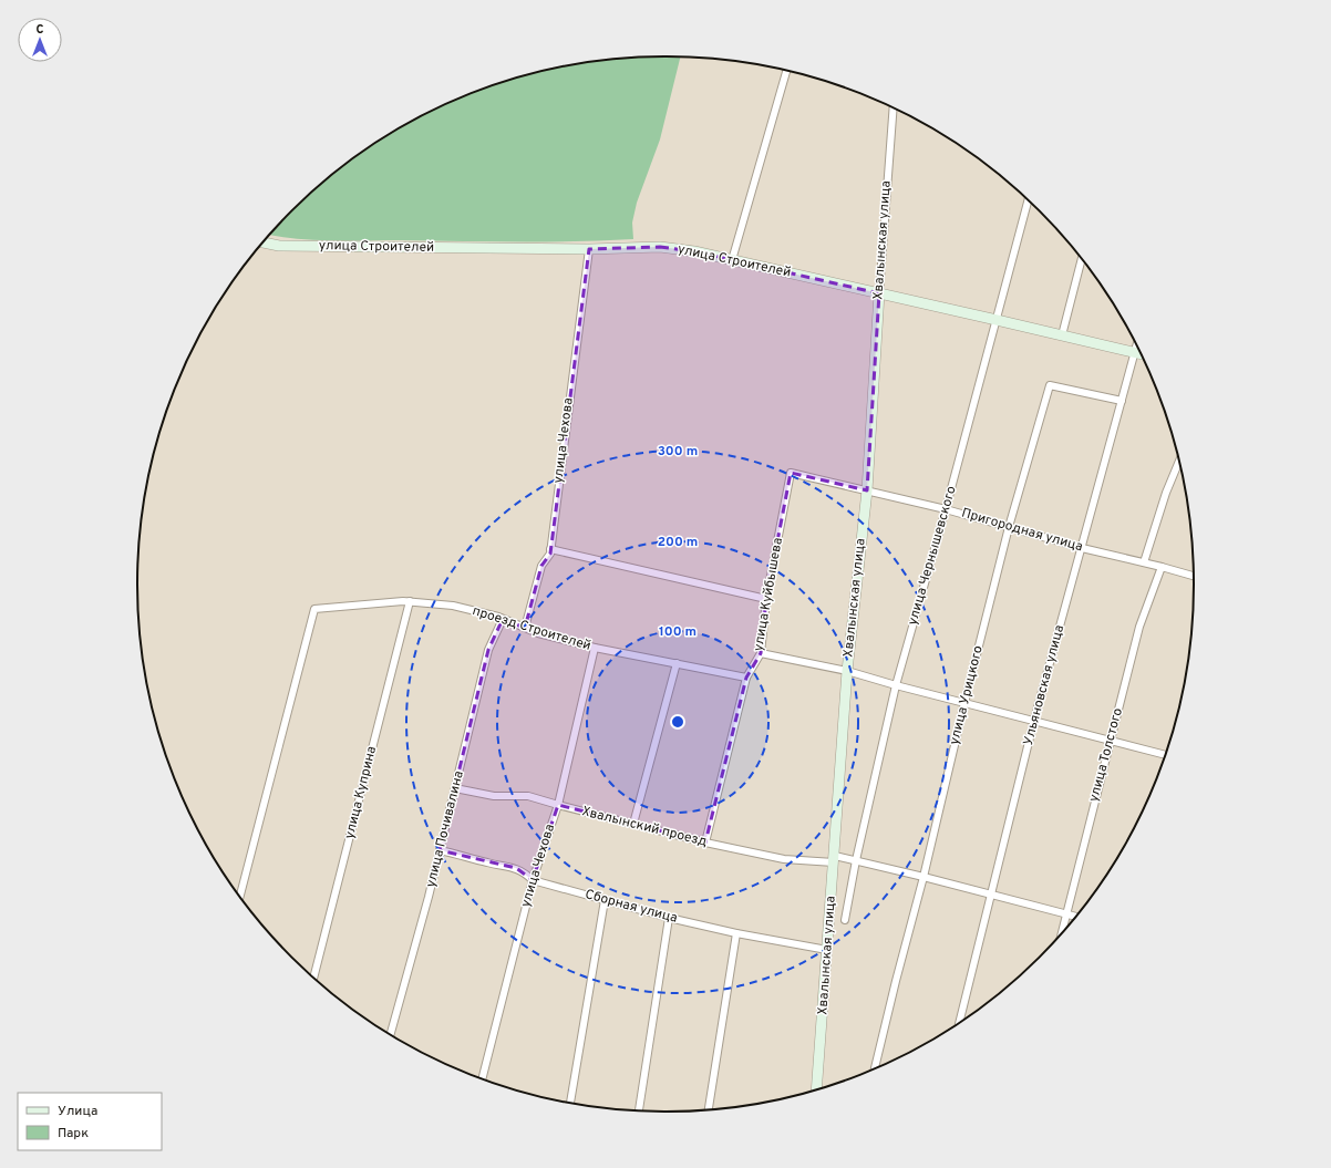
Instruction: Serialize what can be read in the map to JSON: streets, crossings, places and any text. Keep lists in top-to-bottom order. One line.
{"streets":{"street":["Хвалынская улица","улица Строителей","улица Чехова","Пригородная улица","улица Чернышевского","улица Куйбышева","проезд Строителей","Ульяновская улица","улица Урицкого","улица Толстого","улица Куприна","Хвалынский проезд","улица Почивалина","Сборная улица"]},"crossings":[["Хвалынская улица","улица Строителей"],["Хвалынская улица","Пригородная улица"],["Хвалынская улица","Хвалынский проезд"],["Хвалынская улица","Сборная улица"],["улица Строителей","улица Чехова"],["улица Строителей","улица Чернышевского"],["улица Строителей","Ульяновская улица"],["улица Чехова","проезд Строителей"],["улица Чехова","Хвалынский проезд"],["улица Чехова","Сборная улица"],["Пригородная улица","улица Чернышевского"],["Пригородная улица","улица Куйбышева"],["Пригородная улица","Ульяновская улица"],["Пригородная улица","улица Урицкого"],["Пригородная улица","улица Толстого"],["улица Чернышевского","Хвалынский проезд"],["улица Куйбышева","проезд Строителей"],["улица Куйбышева","Хвалынский проезд"],["проезд Строителей","улица Куприна"],["проезд Строителей","улица Почивалина"],["Ульяновская улица","улица Урицкого"],["Ульяновская улица","Хвалынский проезд"],["улица Урицкого","Хвалынский проезд"],["улица Толстого","Хвалынский проезд"],["Хвалынский проезд","улица Почивалина"],["улица Почивалина","Сборная улица"]],"legend":["Улица","Парк"],"north":"top","rings":["300 m","200 m","100 m"]}
